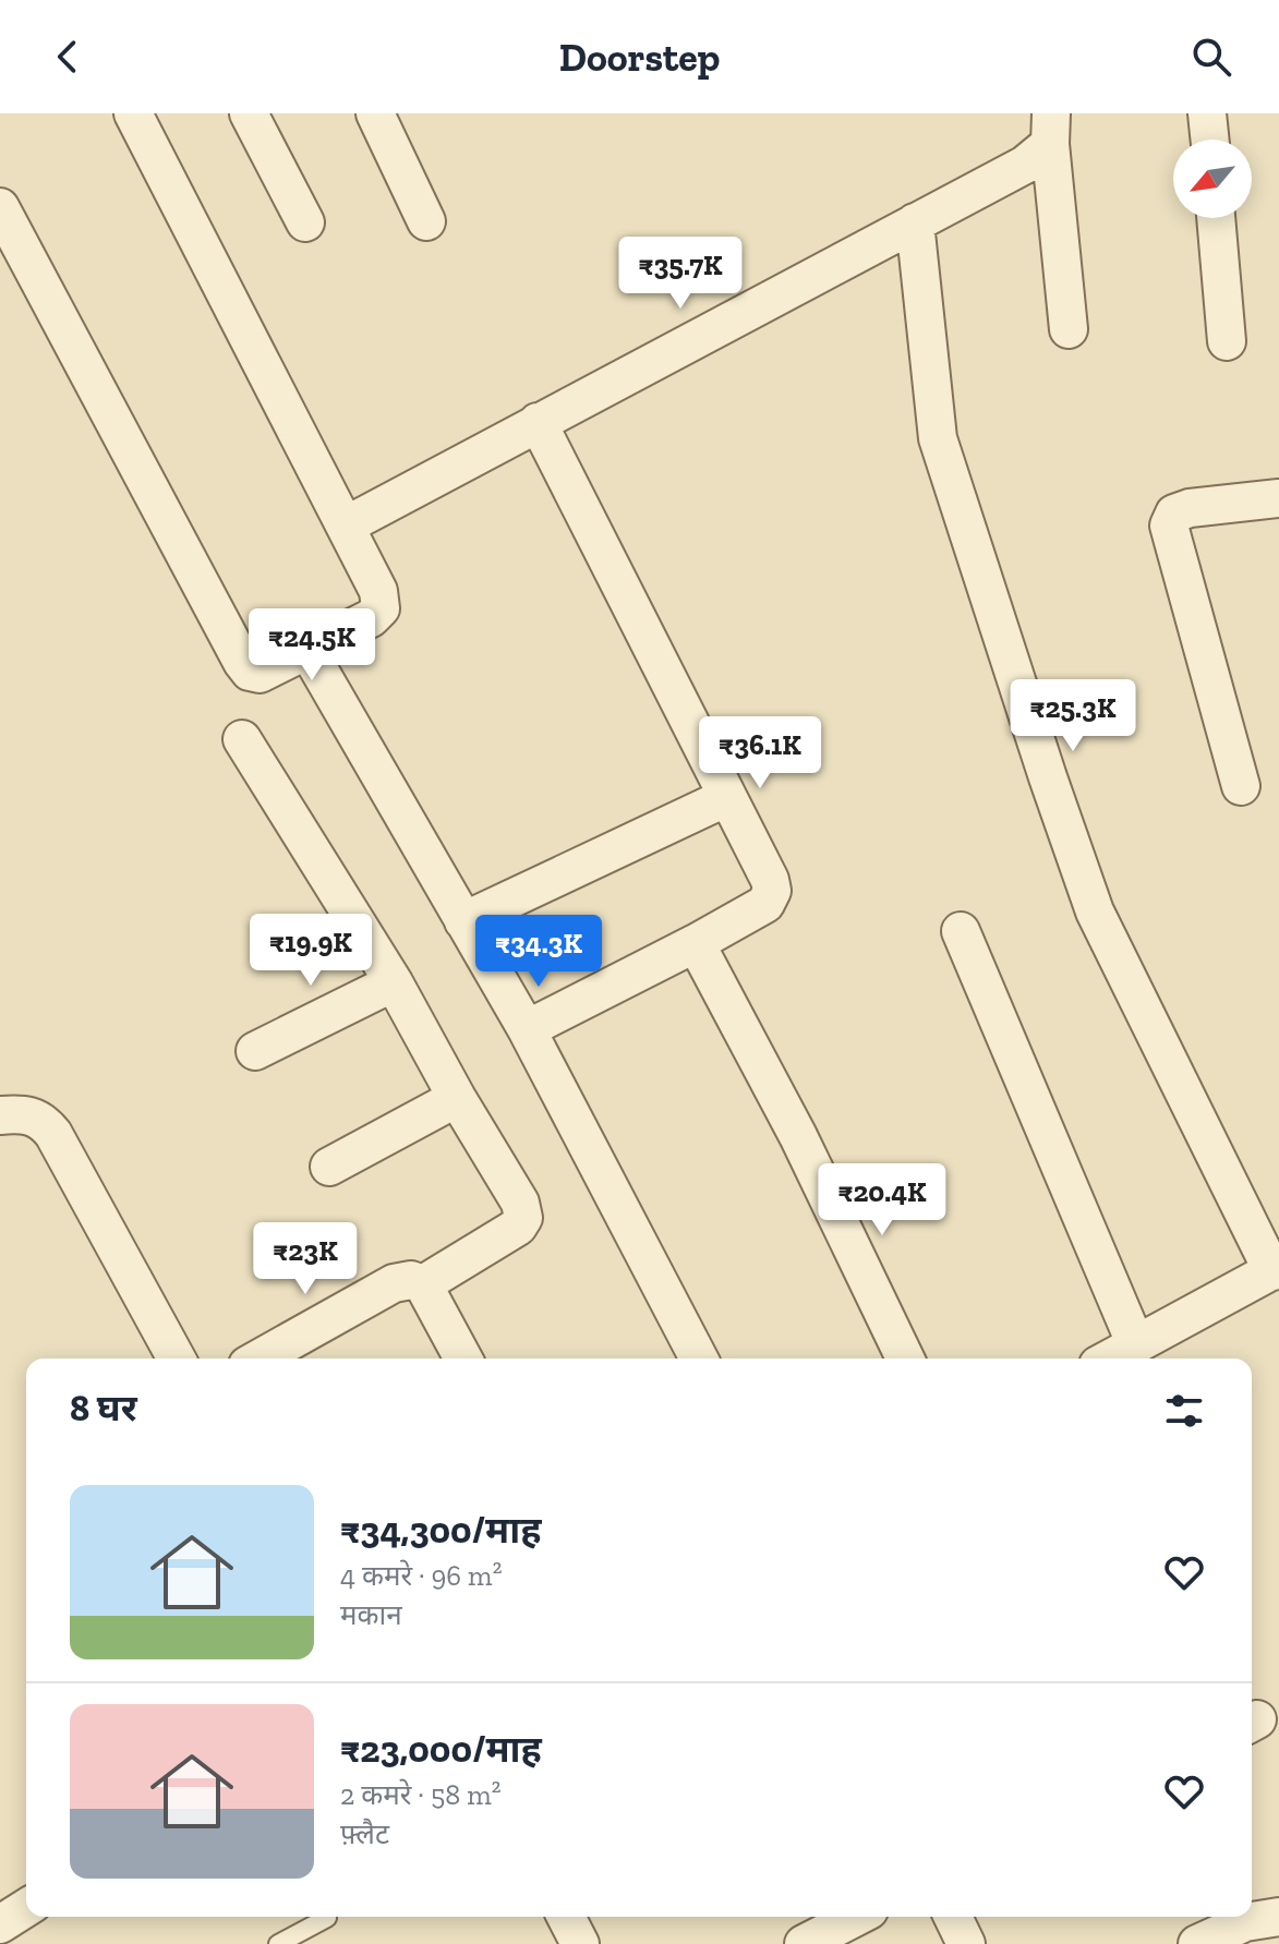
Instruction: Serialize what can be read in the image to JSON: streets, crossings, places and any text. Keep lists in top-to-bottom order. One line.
{"north":"bottom left","page":{"header":"Doorstep","price":["₹35.7K","₹24.5K","₹25.3K","₹36.1K","₹19.9K","₹34.3K","₹20.4K","₹23K"],"heading":"8 घर","list":[{"name":"₹34,300/माह","note":"4 कमरे · 96 m² · मकान"},{"name":"₹23,000/माह","note":"2 कमरे · 58 m² · फ़्लैट"}]}}
